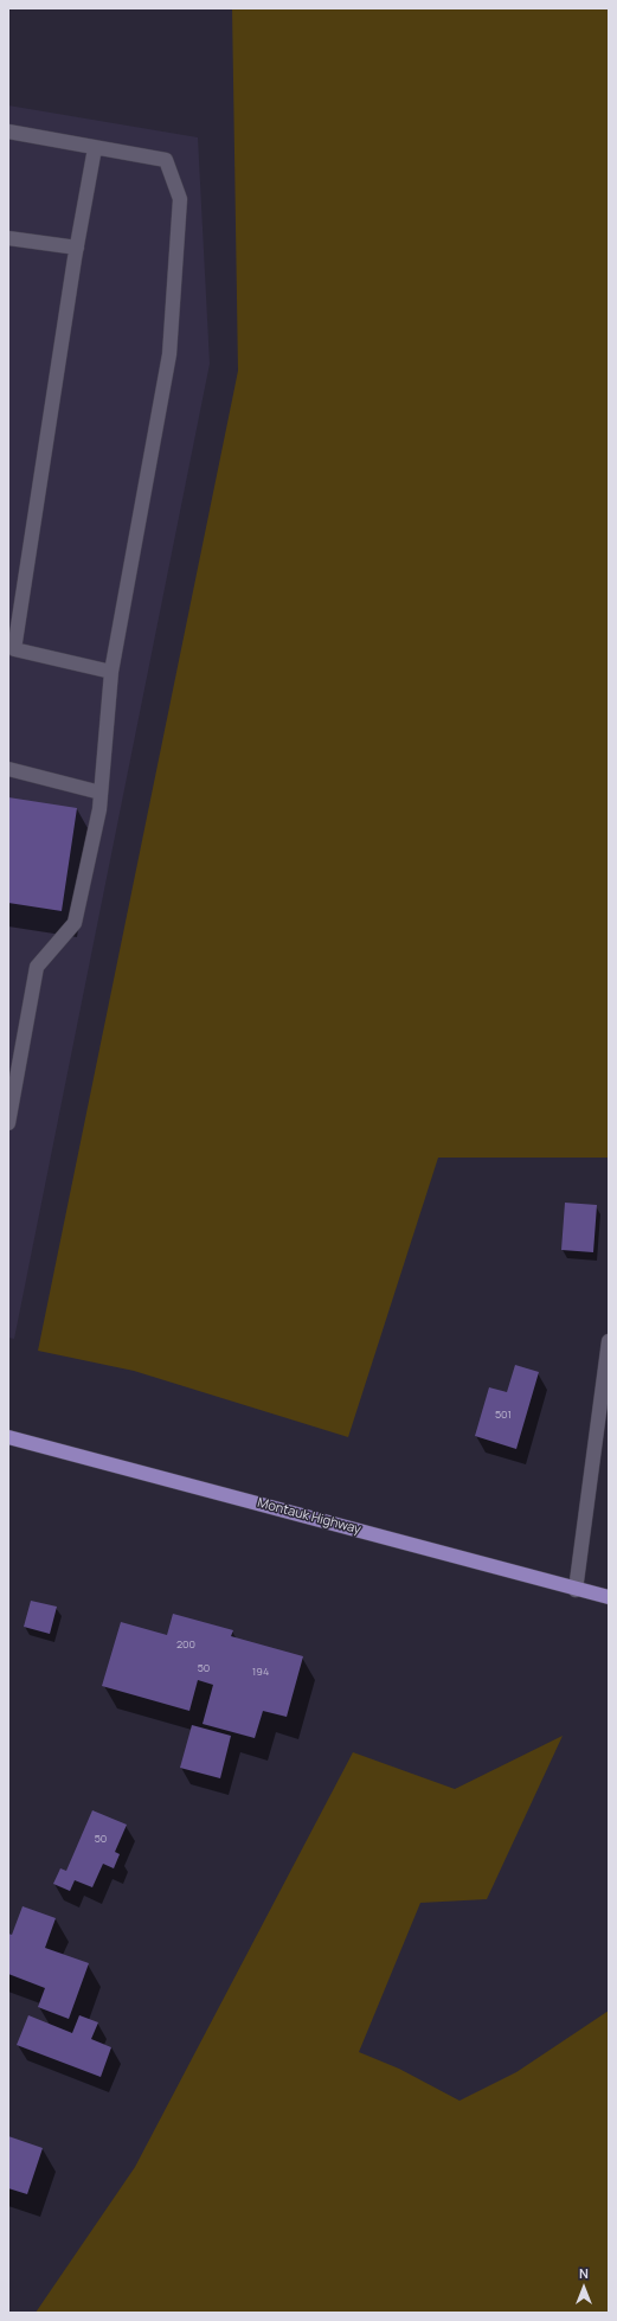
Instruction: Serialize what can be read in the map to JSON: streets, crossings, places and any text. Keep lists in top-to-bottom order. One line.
{"streets":{"main road":["Montauk Highway"]},"house_numbers":["501","200","50","194","50"],"north":"top"}
